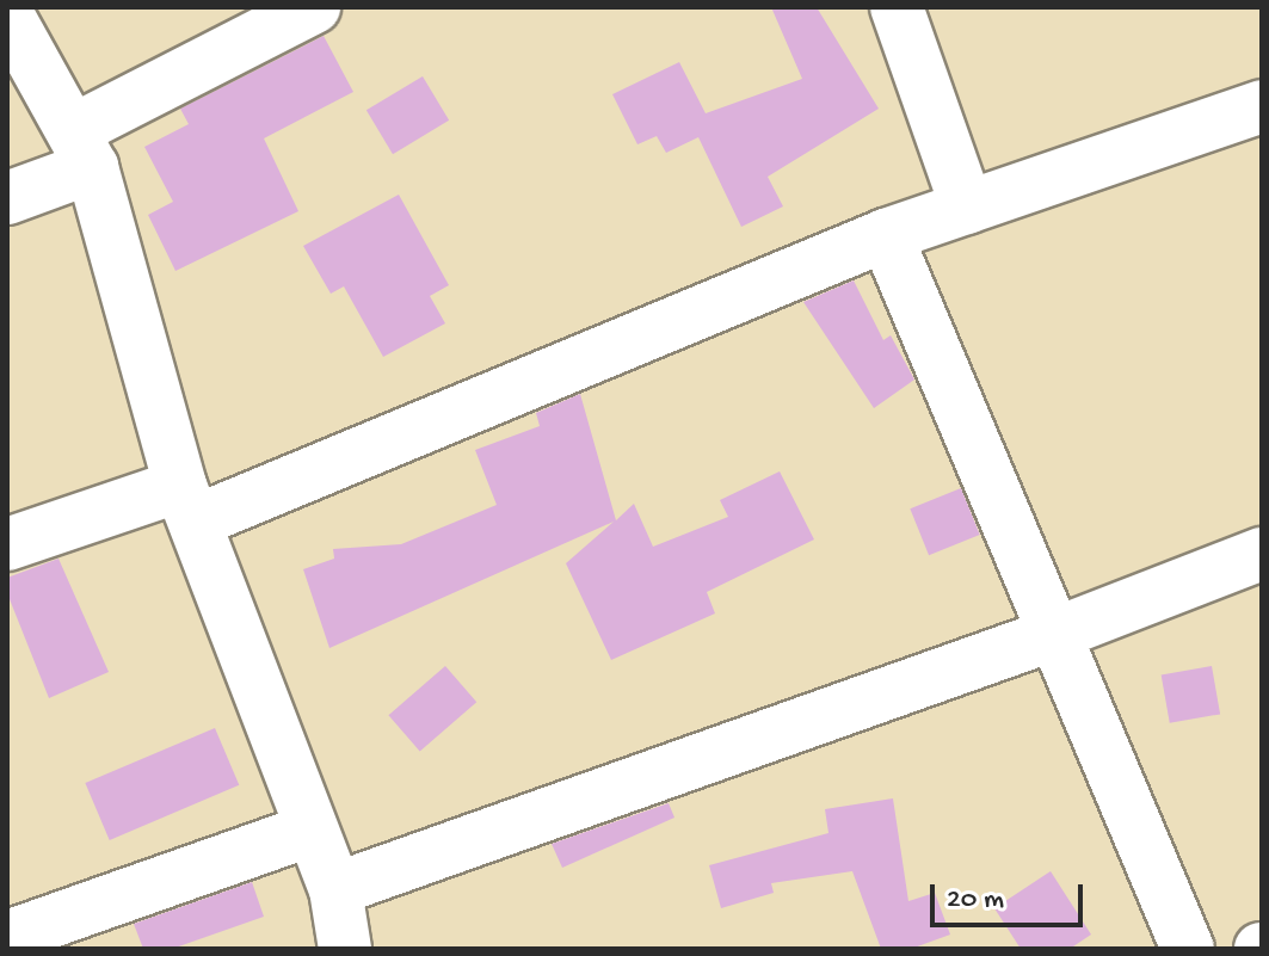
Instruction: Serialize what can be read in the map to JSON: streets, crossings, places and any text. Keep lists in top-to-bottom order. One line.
{"scale_bar":"20 m"}
